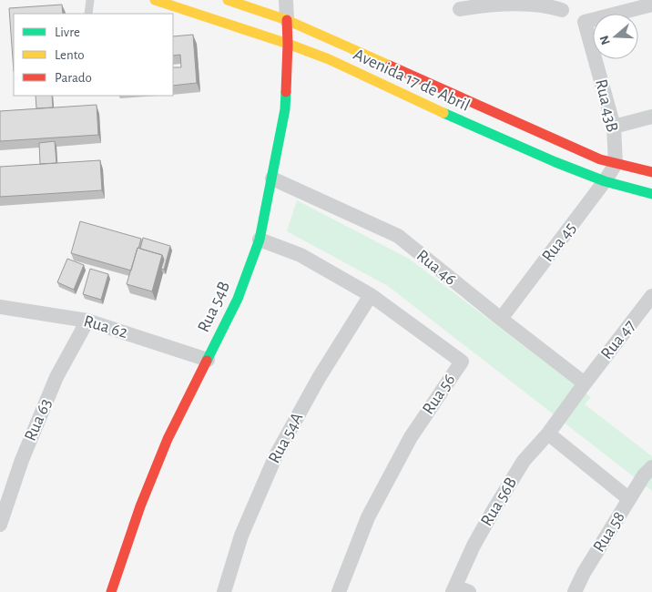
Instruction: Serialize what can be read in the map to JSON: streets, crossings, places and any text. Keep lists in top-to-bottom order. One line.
{"streets":{"main road":["Avenida 17 de Abril","Rua 54B"],"street":["Rua 43B","Rua 45","Rua 46","Rua 62","Rua 47","Rua 56","Rua 63","Rua 54A","Rua 56B","Rua 58"]},"crossings":[["Avenida 17 de Abril","Rua 43B"],["Avenida 17 de Abril","Rua 45"],["Avenida 17 de Abril","Rua 54B"],["Rua 43B","Rua 45"],["Rua 45","Rua 46"],["Rua 46","Rua 54B"],["Rua 46","Rua 47"],["Rua 54B","Rua 62"],["Rua 54B","Rua 56"],["Rua 62","Rua 63"],["Rua 47","Rua 56B"],["Rua 47","Rua 58"],["Rua 56","Rua 54A"],["Rua 56B","Rua 58"]],"legend":["Livre","Lento","Parado"],"north":"left"}
